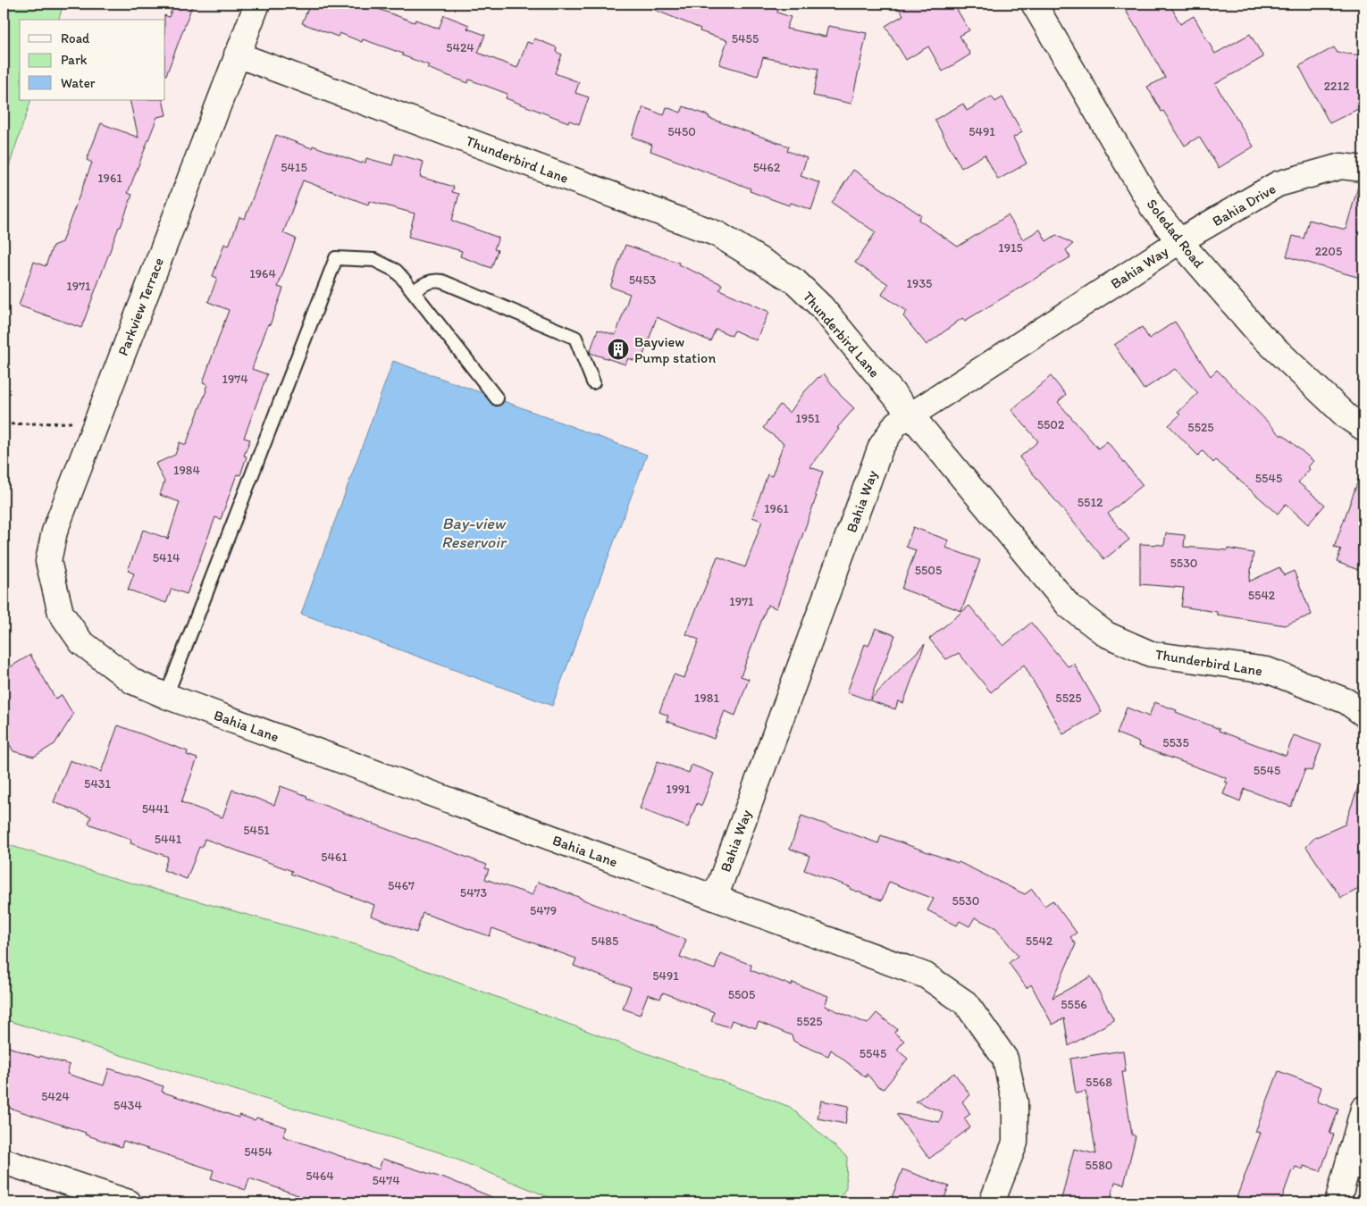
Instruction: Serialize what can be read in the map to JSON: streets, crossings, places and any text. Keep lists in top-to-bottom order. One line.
{"streets":{"street":["Thunderbird Lane","Bahia Drive","Soledad Road","Bahia Way","Parkview Terrace","Bahia Lane"]},"crossings":[["Thunderbird Lane","Bahia Way"],["Thunderbird Lane","Parkview Terrace"],["Bahia Drive","Soledad Road"],["Bahia Drive","Bahia Way"],["Soledad Road","Bahia Way"],["Bahia Way","Bahia Lane"],["Parkview Terrace","Bahia Lane"]],"water":["Bay-view Reservoir"],"places":{"building":["Bayview Pump station"]},"house_numbers":["5455","5424","2212","5450","5491","5415","5462","1961","1915","2205","1964","5453","1935","1971","1974","1951","5502","5525","1984","5545","5512","1961","5414","5530","5505","5542","1971","1981","5525","5535","5545","5431","1991","5441","5451","5441","5461","5467","5473","5530","5479","5485","5542","5491","5505","5556","5525","5545","5568","5424","5434","5454","5580","5464","5474"],"legend":["Road","Park","Water"]}
